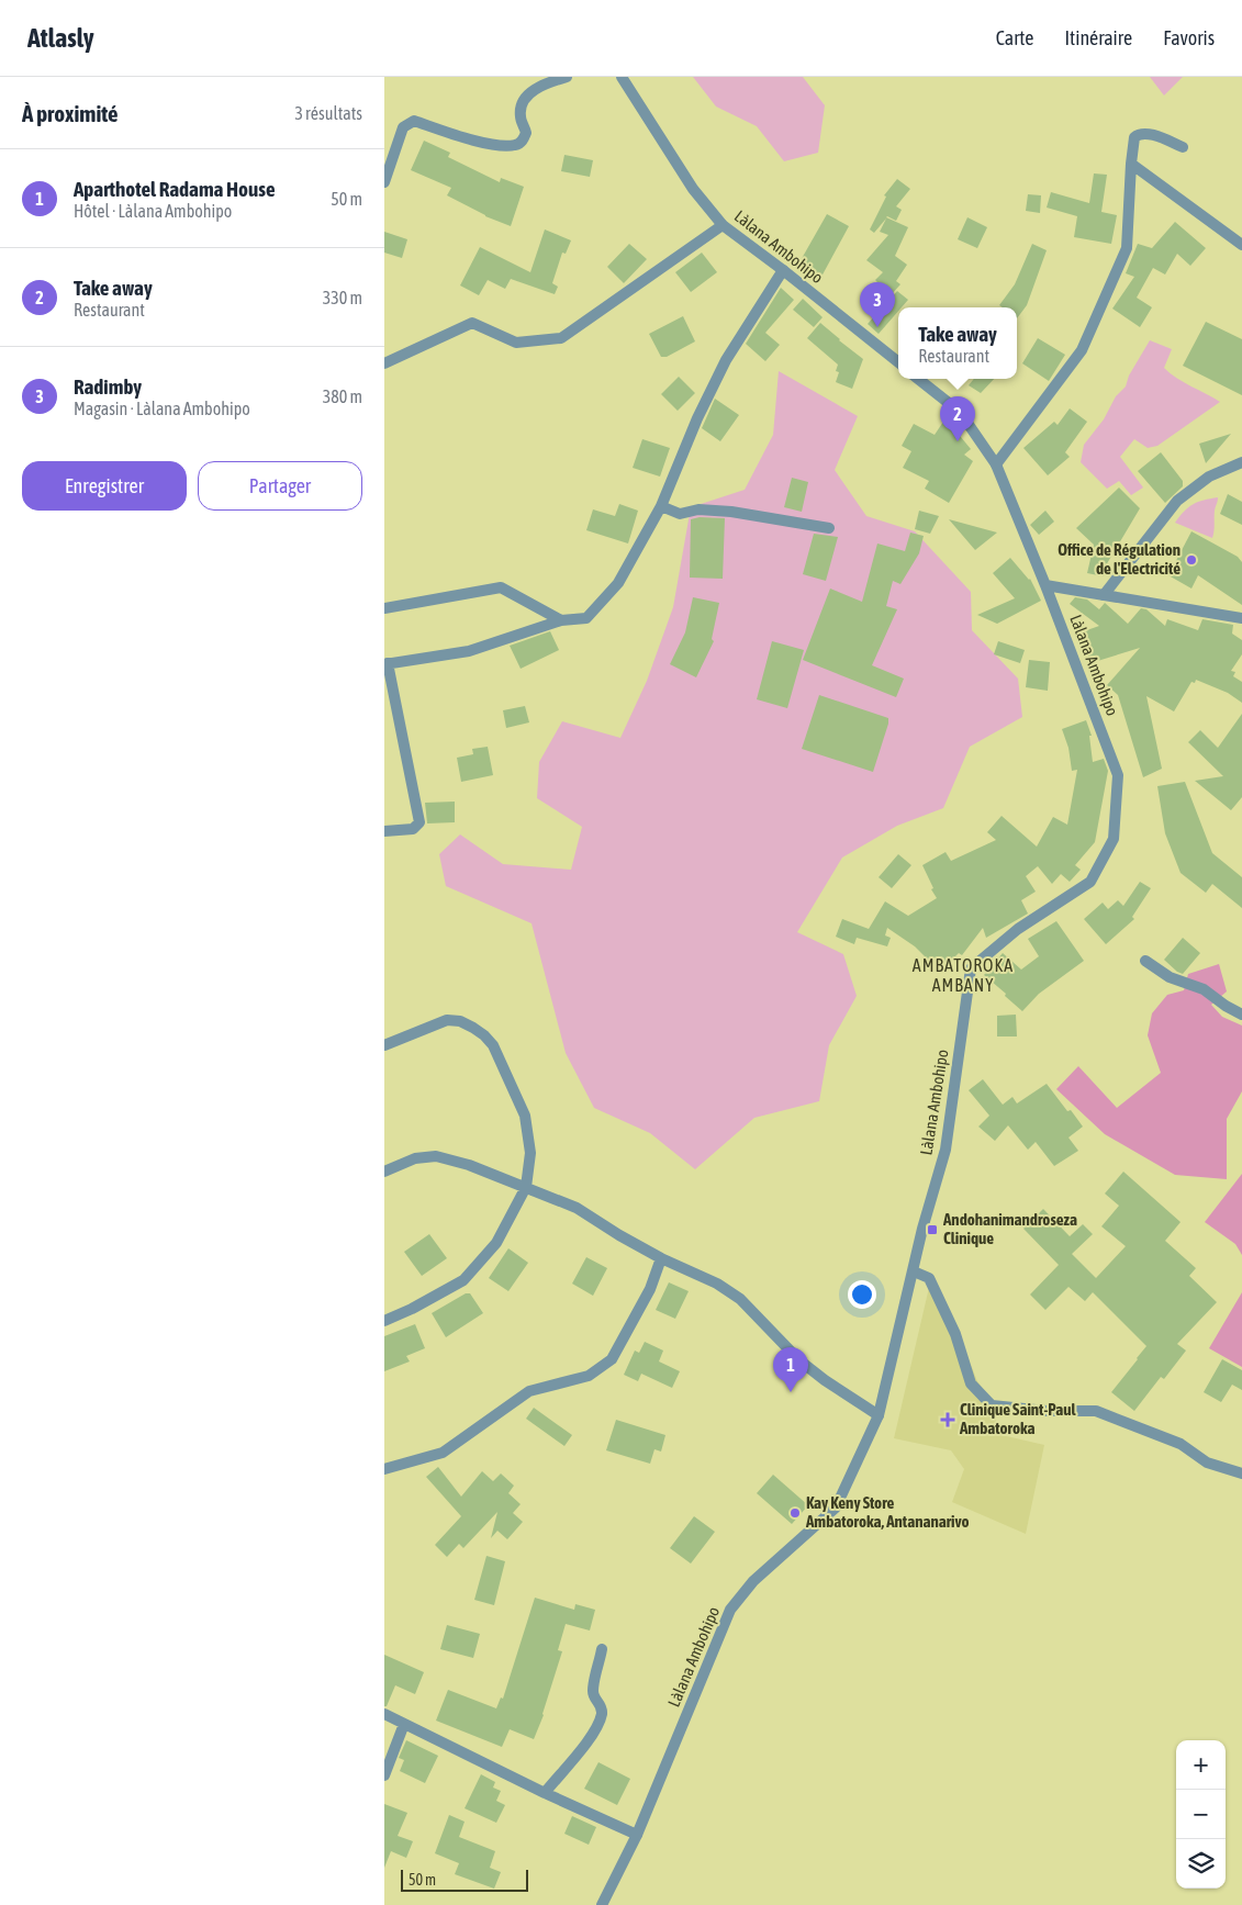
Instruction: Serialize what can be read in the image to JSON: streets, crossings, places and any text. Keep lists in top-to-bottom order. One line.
{"streets":{"street":["Làlana Ambohipo"]},"districts":["AMBATOROKA AMBANY"],"places":{"other":["Office de Régulation de l'Electricité","Kay Keny Store Ambatoroka, Antananarivo"],"transit":["Andohanimandroseza Clinique"],"health":["Clinique Saint-Paul Ambatoroka"]},"scale_bar":"50 m","page":{"header":"Atlasly","nav":["Carte","Itinéraire","Favoris"],"heading":["À proximité","3 résultats"],"list":[{"mark":"1","name":"Aparthotel Radama House","note":"Hôtel · Làlana Ambohipo","value":"50 m"},{"mark":"2","name":"Take away","note":"Restaurant","value":"330 m"},{"mark":"3","name":"Radimby","note":"Magasin · Làlana Ambohipo","value":"380 m"}],"pins":["3","2","1"],"popup":["Take away","Restaurant"],"buttons":["Enregistrer","Partager"],"map_buttons":["+","−"],"scale":"50 m"}}
